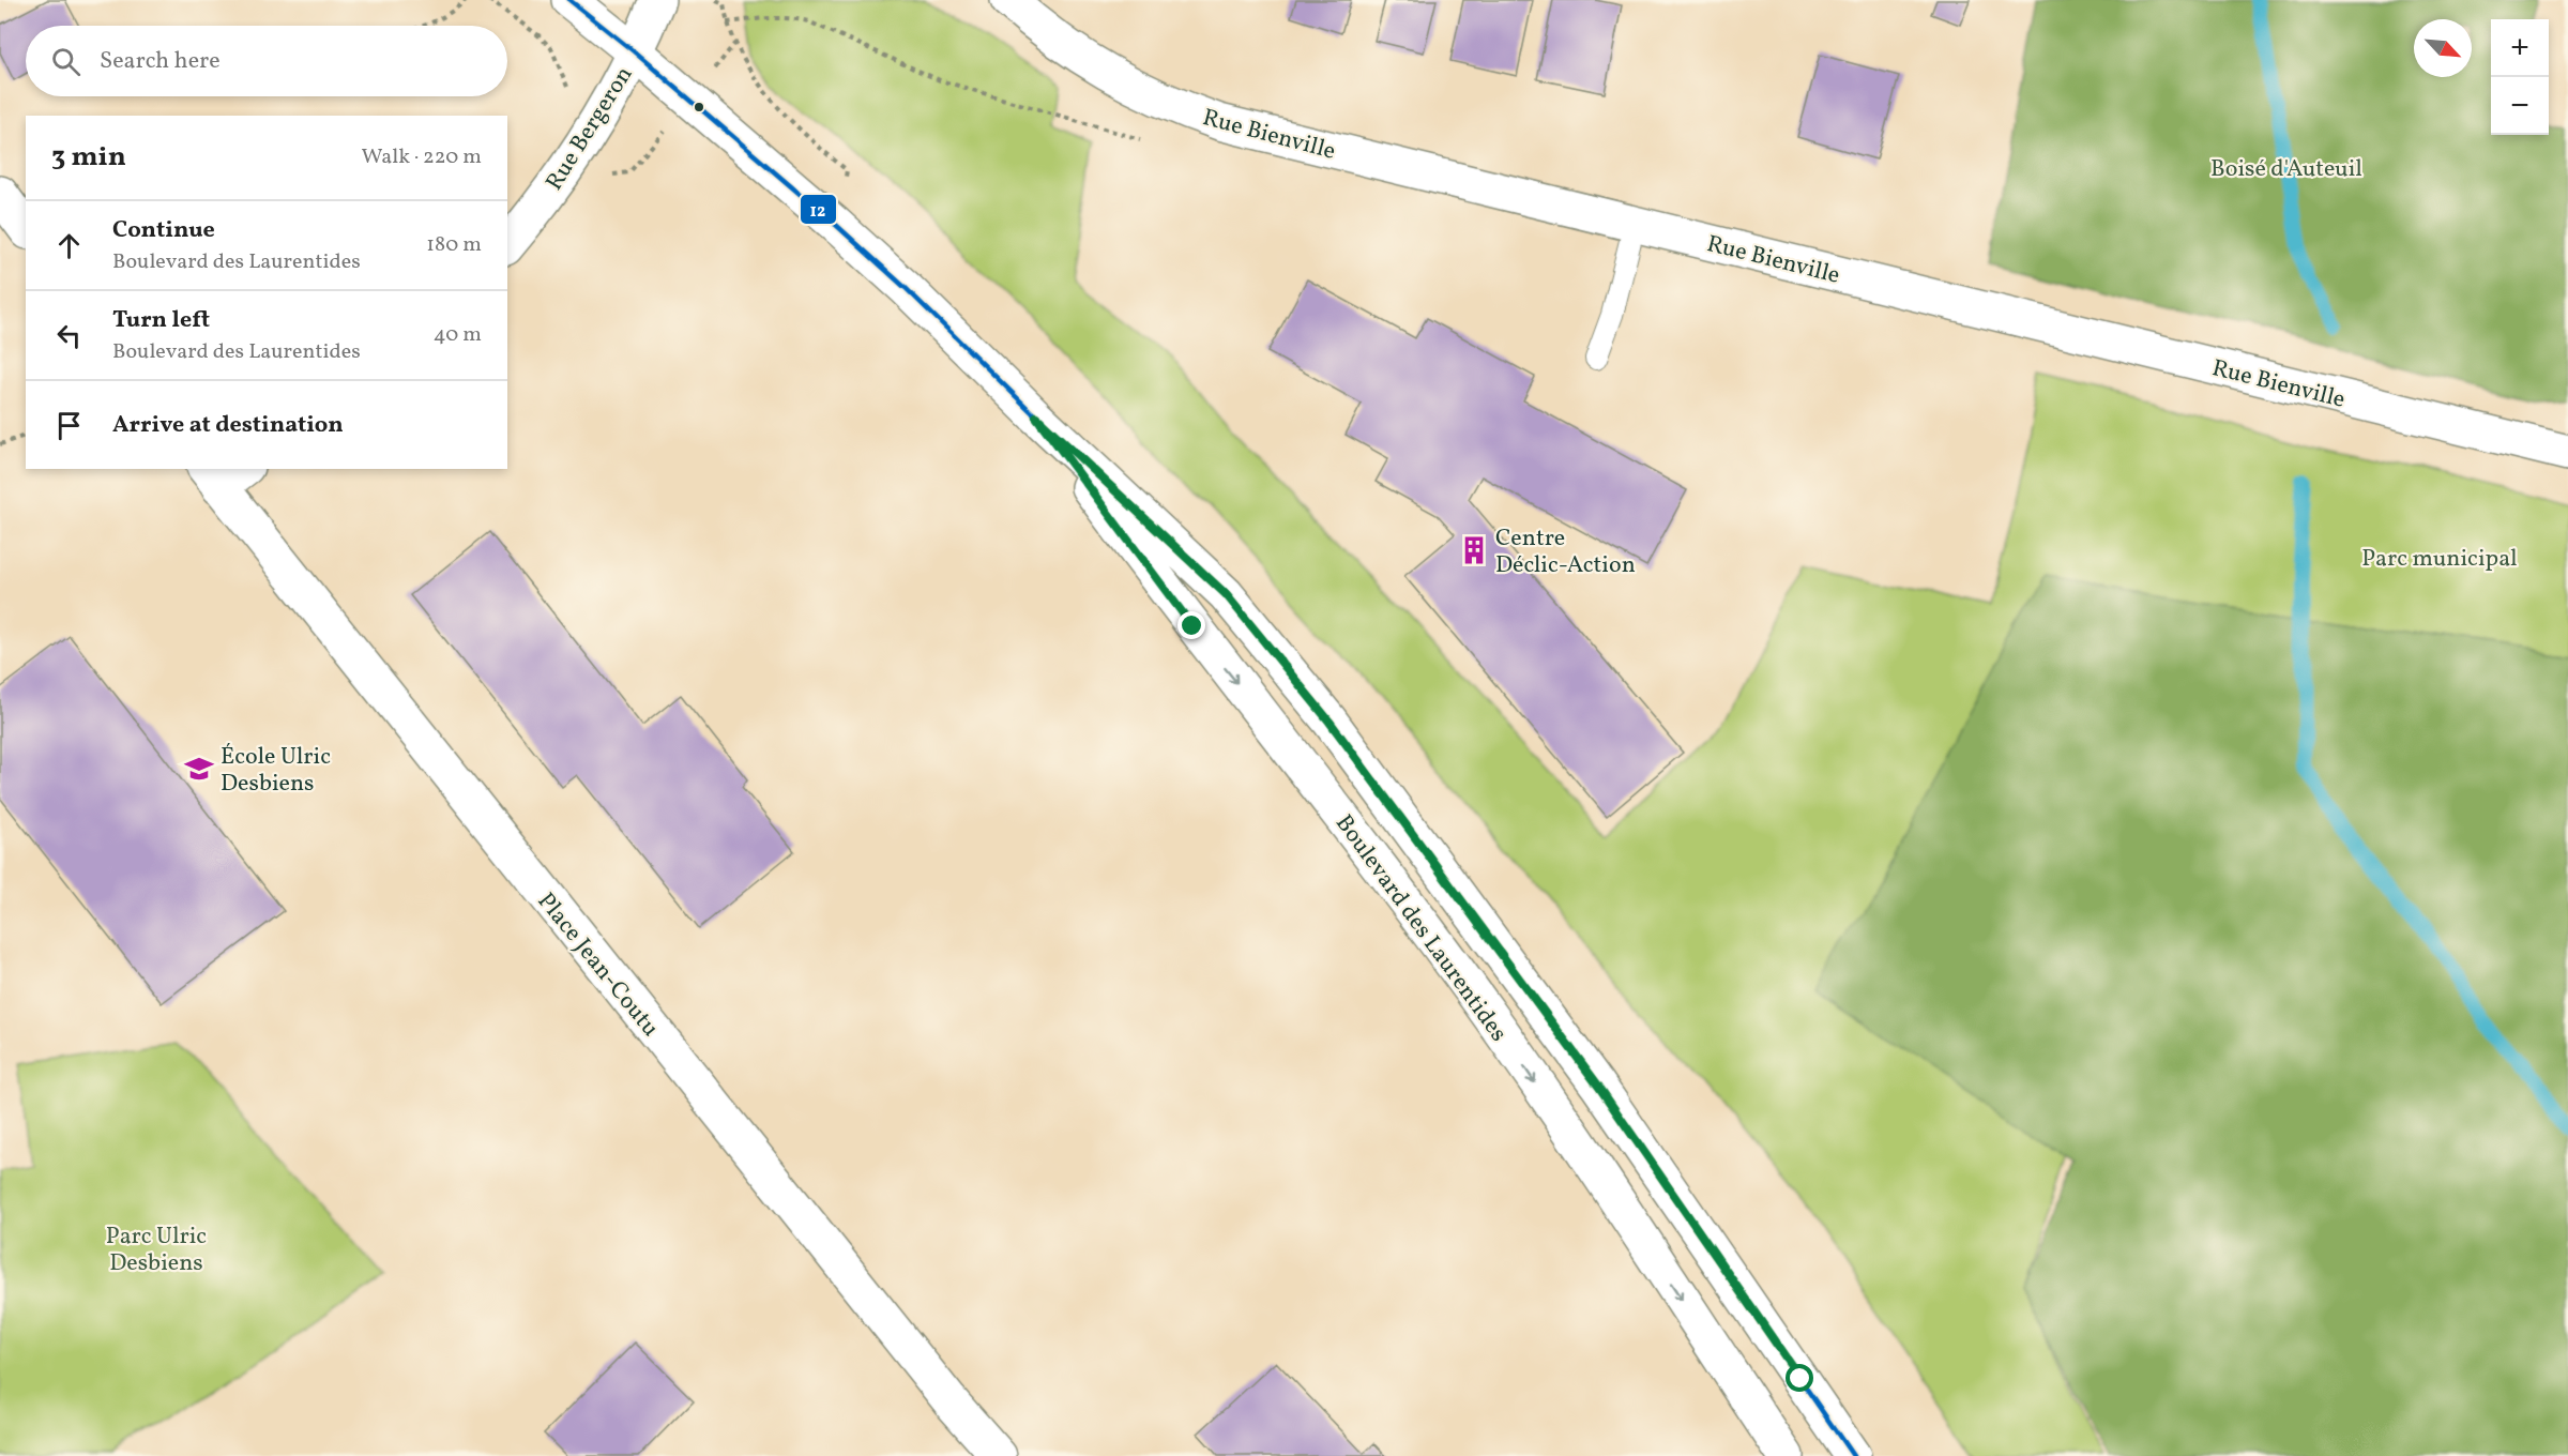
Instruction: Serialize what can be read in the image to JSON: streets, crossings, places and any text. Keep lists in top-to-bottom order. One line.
{"streets":{"street":["Rue Bergeron","Rue Bienville","Boulevard des Laurentides","Place Jean-Coutu"]},"crossings":[["Rue Bergeron","Boulevard des Laurentides"]],"parks":["Boisé d'Auteuil","Parc municipal","Parc Ulric Desbiens"],"places":{"building":["Centre Déclic-Action"],"school or university":["École Ulric Desbiens"]},"lines":["transit line 12"],"north":"bottom right","page":{"map_buttons":["+","−"],"search":"Search here","heading":["3 min","Walk · 220 m"],"list":[["Continue","Boulevard des Laurentides","180 m"],["Turn left","Boulevard des Laurentides","40 m"],"Arrive at destination"]}}
